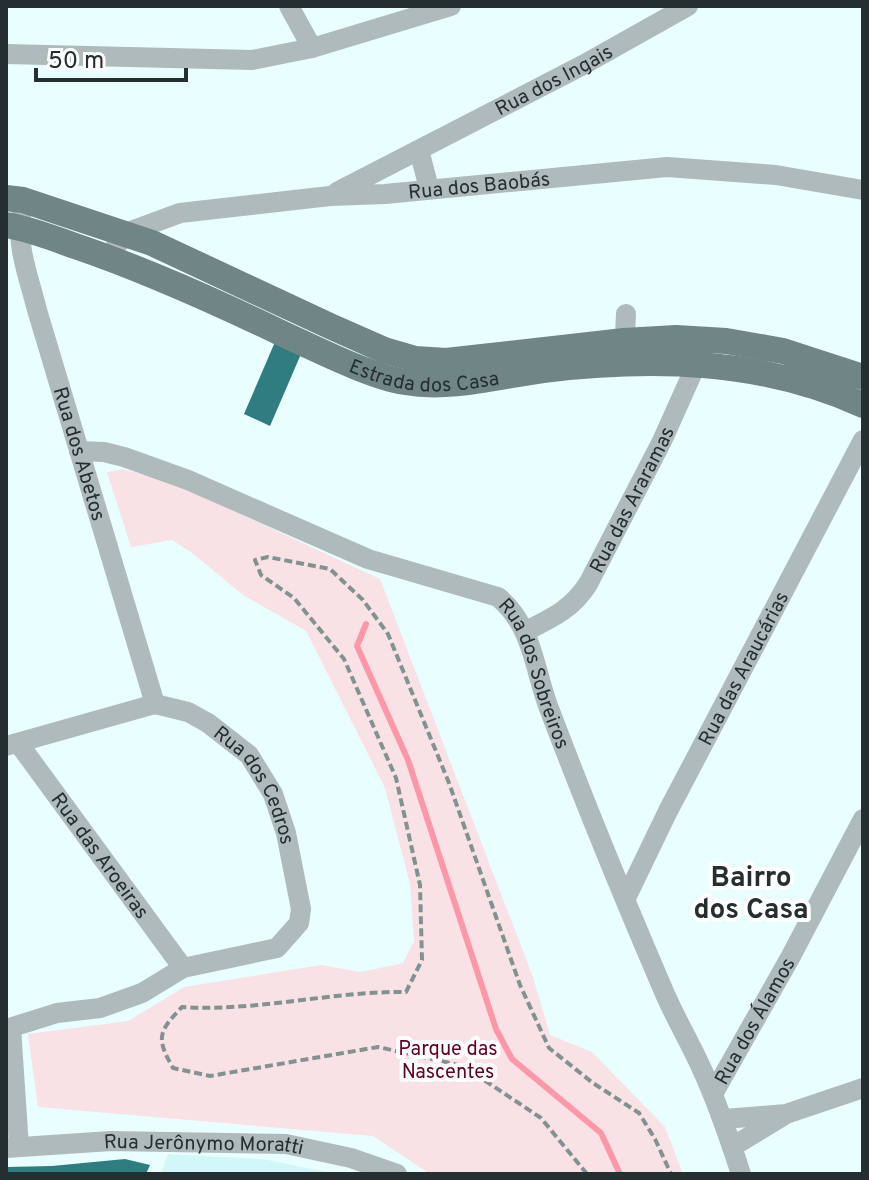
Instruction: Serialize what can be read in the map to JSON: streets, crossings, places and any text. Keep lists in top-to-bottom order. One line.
{"streets":{"main road":["Estrada dos Casa"],"street":["Rua dos Ingais","Rua dos Baobás","Rua dos Abetos","Rua das Araramas","Rua das Araucárias","Rua dos Sobreiros","Rua dos Cedros","Rua das Aroeiras","Rua dos Álamos","Rua Jerônymo Moratti"]},"crossings":[["Rua dos Ingais","Rua dos Baobás"],["Rua dos Baobás","Estrada dos Casa"],["Estrada dos Casa","Rua dos Abetos"],["Estrada dos Casa","Rua das Araramas"],["Rua dos Abetos","Rua dos Sobreiros"],["Rua dos Abetos","Rua dos Cedros"],["Rua das Araramas","Rua dos Sobreiros"],["Rua das Araucárias","Rua dos Sobreiros"],["Rua dos Sobreiros","Rua dos Álamos"],["Rua dos Cedros","Rua das Aroeiras"]],"districts":["Bairro dos Casa"],"parks":["Parque das Nascentes"],"scale_bar":"50 m"}
